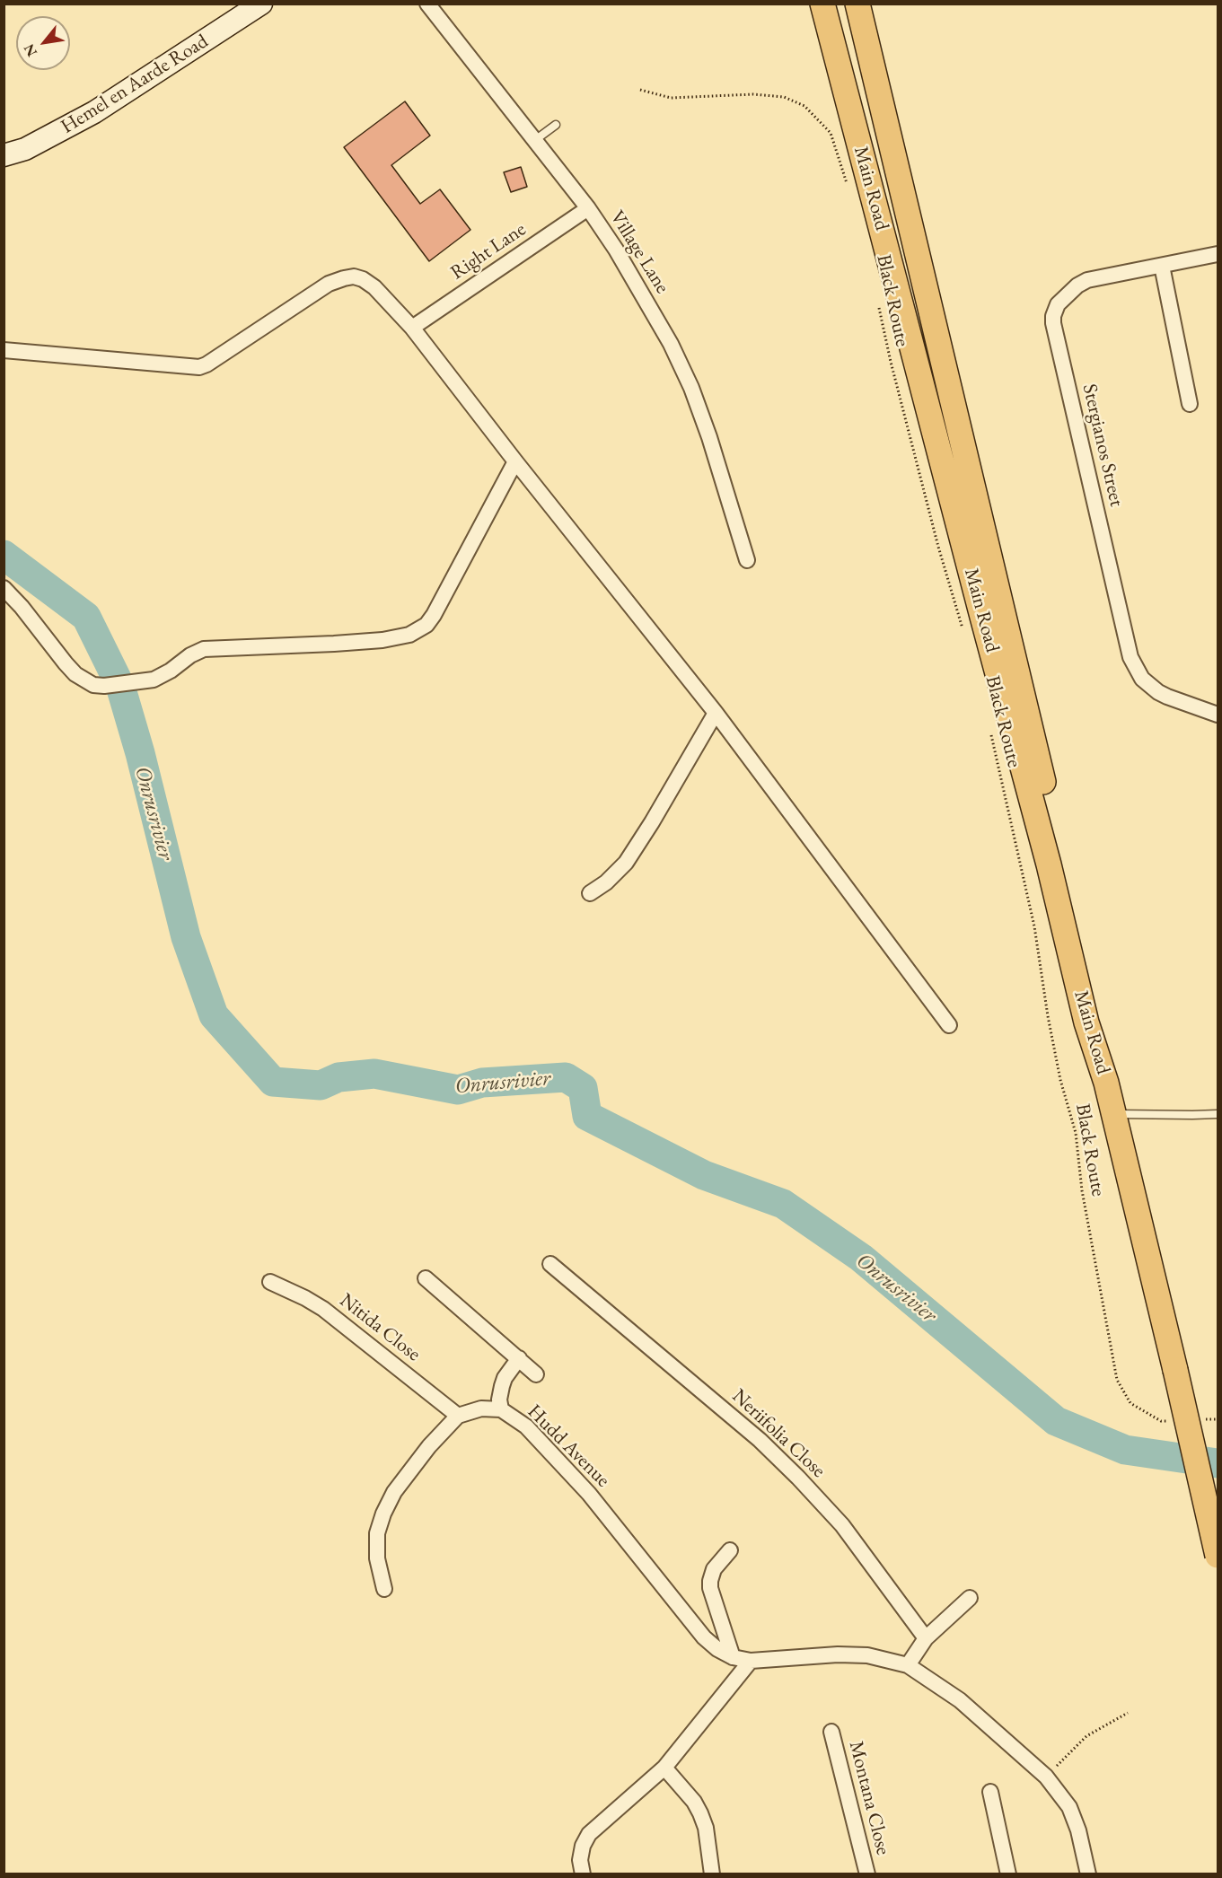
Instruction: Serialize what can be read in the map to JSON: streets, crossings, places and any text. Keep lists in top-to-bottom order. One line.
{"streets":{"main road":["Hemel en Aarde Road","Main Road"],"street":["Right Lane","Village Lane","Stergianos Street","Nitida Close","Neriifolia Close","Hudd Avenue","Montana Close"],"path":["Black Route"]},"crossings":[["Right Lane","Village Lane"],["Nitida Close","Hudd Avenue"]],"water":["Onrusrivier"],"north":"bottom left"}
